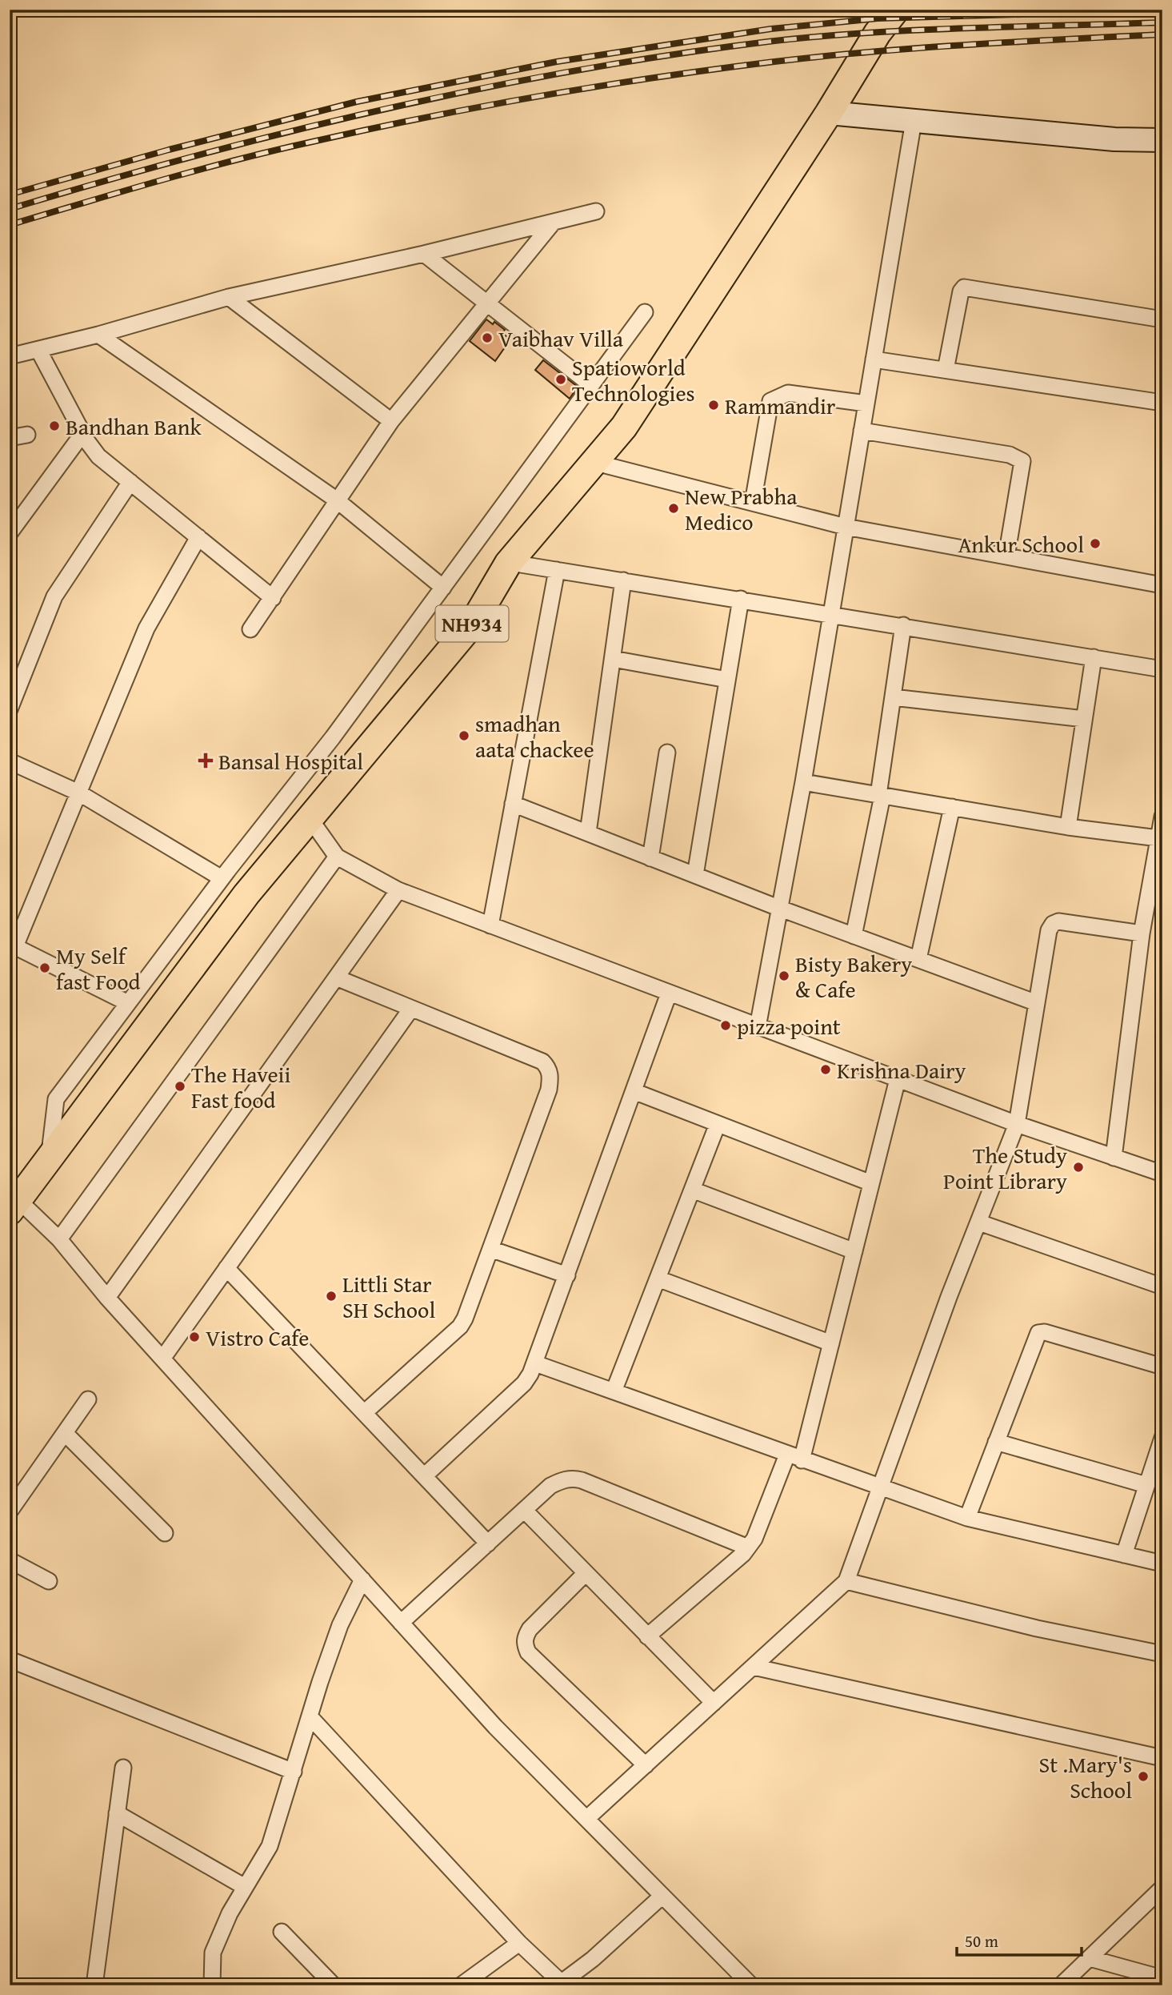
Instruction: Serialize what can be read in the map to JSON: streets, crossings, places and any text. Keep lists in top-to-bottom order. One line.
{"streets":{"highway":["NH934"]},"places":{"other":["Vaibhav Villa","Spatioworld Technologies","Rammandir","Bandhan Bank","New Prabha Medico","Ankur School","smadhan aata chackee","My Self fast Food","Bisty Bakery & Cafe","pizza point","Krishna Dairy","The Haveii Fast food","The Study Point Library","Littli Star SH School","Vistro Cafe","St .Mary's School"],"health":["Bansal Hospital"]},"scale_bar":"50 m"}
